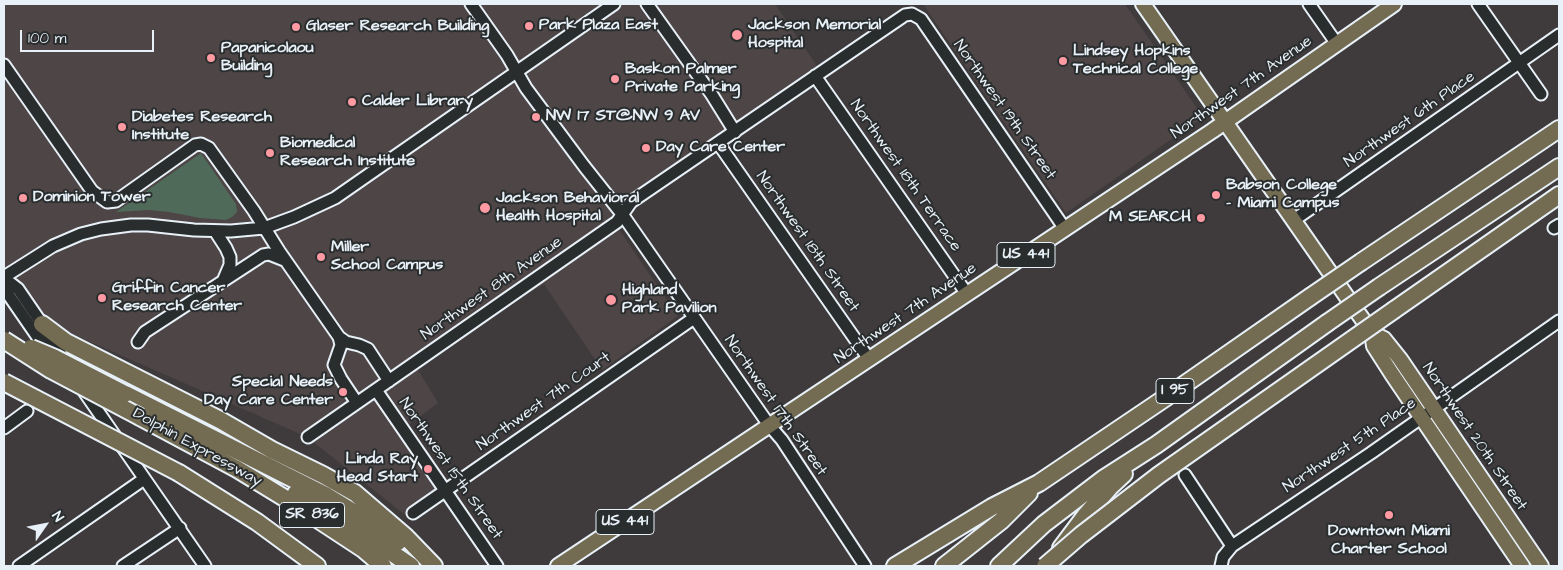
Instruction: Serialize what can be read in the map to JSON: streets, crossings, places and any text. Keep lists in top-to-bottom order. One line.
{"streets":{"highway":["I 95","Dolphin Expressway","SR 836"],"main road":["Northwest 7th Avenue","US 441","Northwest 20th Street"],"street":["Northwest 19th Street","Northwest 6th Place","Northwest 18th Terrace","Northwest 18th Street","Northwest 8th Avenue","Northwest 7th Court","Northwest 17th Street","Northwest 5th Place","Northwest 15th Street"]},"crossings":[["Northwest 7th Avenue","Northwest 19th Street"],["Northwest 7th Avenue","Northwest 18th Terrace"],["Northwest 7th Avenue","Northwest 18th Street"],["Northwest 7th Avenue","Northwest 17th Street"],["Northwest 7th Avenue","Northwest 20th Street"],["Northwest 19th Street","Northwest 8th Avenue"],["Northwest 6th Place","Northwest 20th Street"],["Northwest 18th Terrace","Northwest 8th Avenue"],["Northwest 18th Street","Northwest 8th Avenue"],["Northwest 8th Avenue","Northwest 17th Street"],["Northwest 8th Avenue","Northwest 15th Street"],["Northwest 7th Court","Northwest 17th Street"],["Northwest 7th Court","Northwest 15th Street"],["Northwest 20th Street","Northwest 5th Place"]],"places":["Park Plaza East","Glaser Research Building","Jackson Memorial Hospital","Papanicolaou Building","Lindsey Hopkins Technical College","Baskon Palmer Private Parking","Calder Library","NW 17 ST@NW 9 AV","Diabetes Research Institute","Day Care Center","Biomedical Research Institute","Babson College - Miami Campus","Dominion Tower","Jackson Behavioral Health Hospital","M SEARCH","Miller School Campus","Griffin Cancer Research Center","Highland Park Pavilion","Special Needs Day Care Center","Linda Ray Head Start","Downtown Miami Charter School"],"scale_bar":"100 m","north":"top right"}
